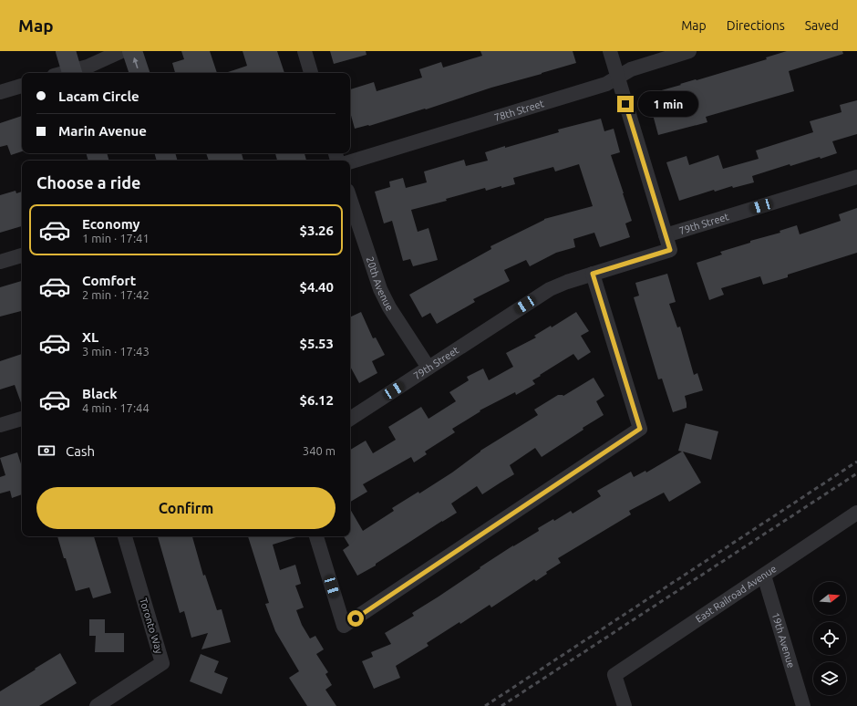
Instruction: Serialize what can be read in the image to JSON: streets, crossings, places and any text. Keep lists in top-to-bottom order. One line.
{"streets":{"street":["78th Street","79th Street","20th Avenue","East Railroad Avenue","Toronto Way","19th Avenue"]},"crossings":[["79th Street","20th Avenue"],["East Railroad Avenue","19th Avenue"]],"north":"right","page":{"header":"Map","nav":["Map","Directions","Saved"],"banner":["Lacam Circle","Marin Avenue"],"bubble":"1 min","heading":"Choose a ride","list":[{"name":"Economy","note":"1 min · 17:41","value":"$3.26"},{"name":"Comfort","note":"2 min · 17:42","value":"$4.40"},{"name":"XL","note":"3 min · 17:43","value":"$5.53"},{"name":"Black","note":"4 min · 17:44","value":"$6.12"}],"pay":["Cash","340 m"],"buttons":"Confirm"}}
